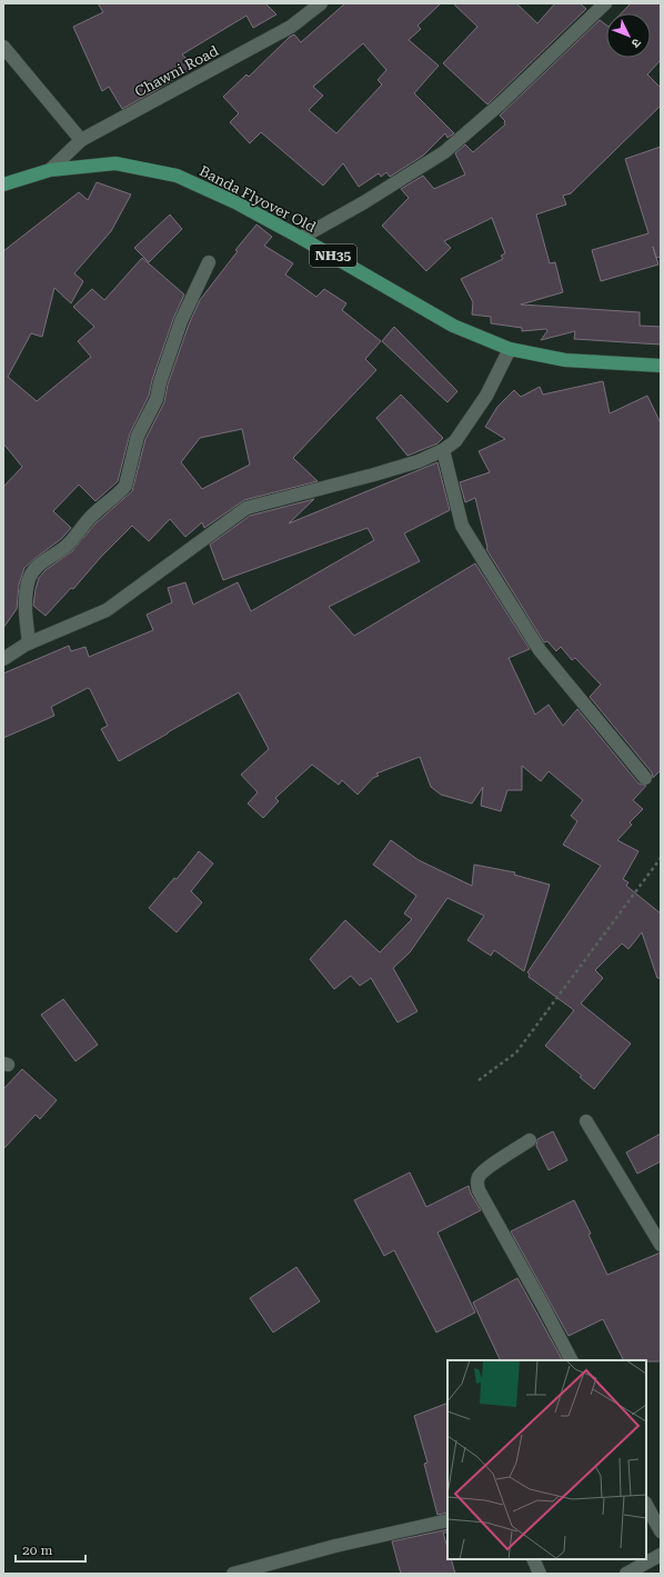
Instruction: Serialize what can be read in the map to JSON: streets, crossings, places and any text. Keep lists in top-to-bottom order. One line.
{"streets":{"highway":["Banda Flyover Old","NH35"],"street":["Chawni Road"]},"crossings":[["Chawni Road","Banda Flyover Old"]],"scale_bar":"20 m","north":"bottom right"}
